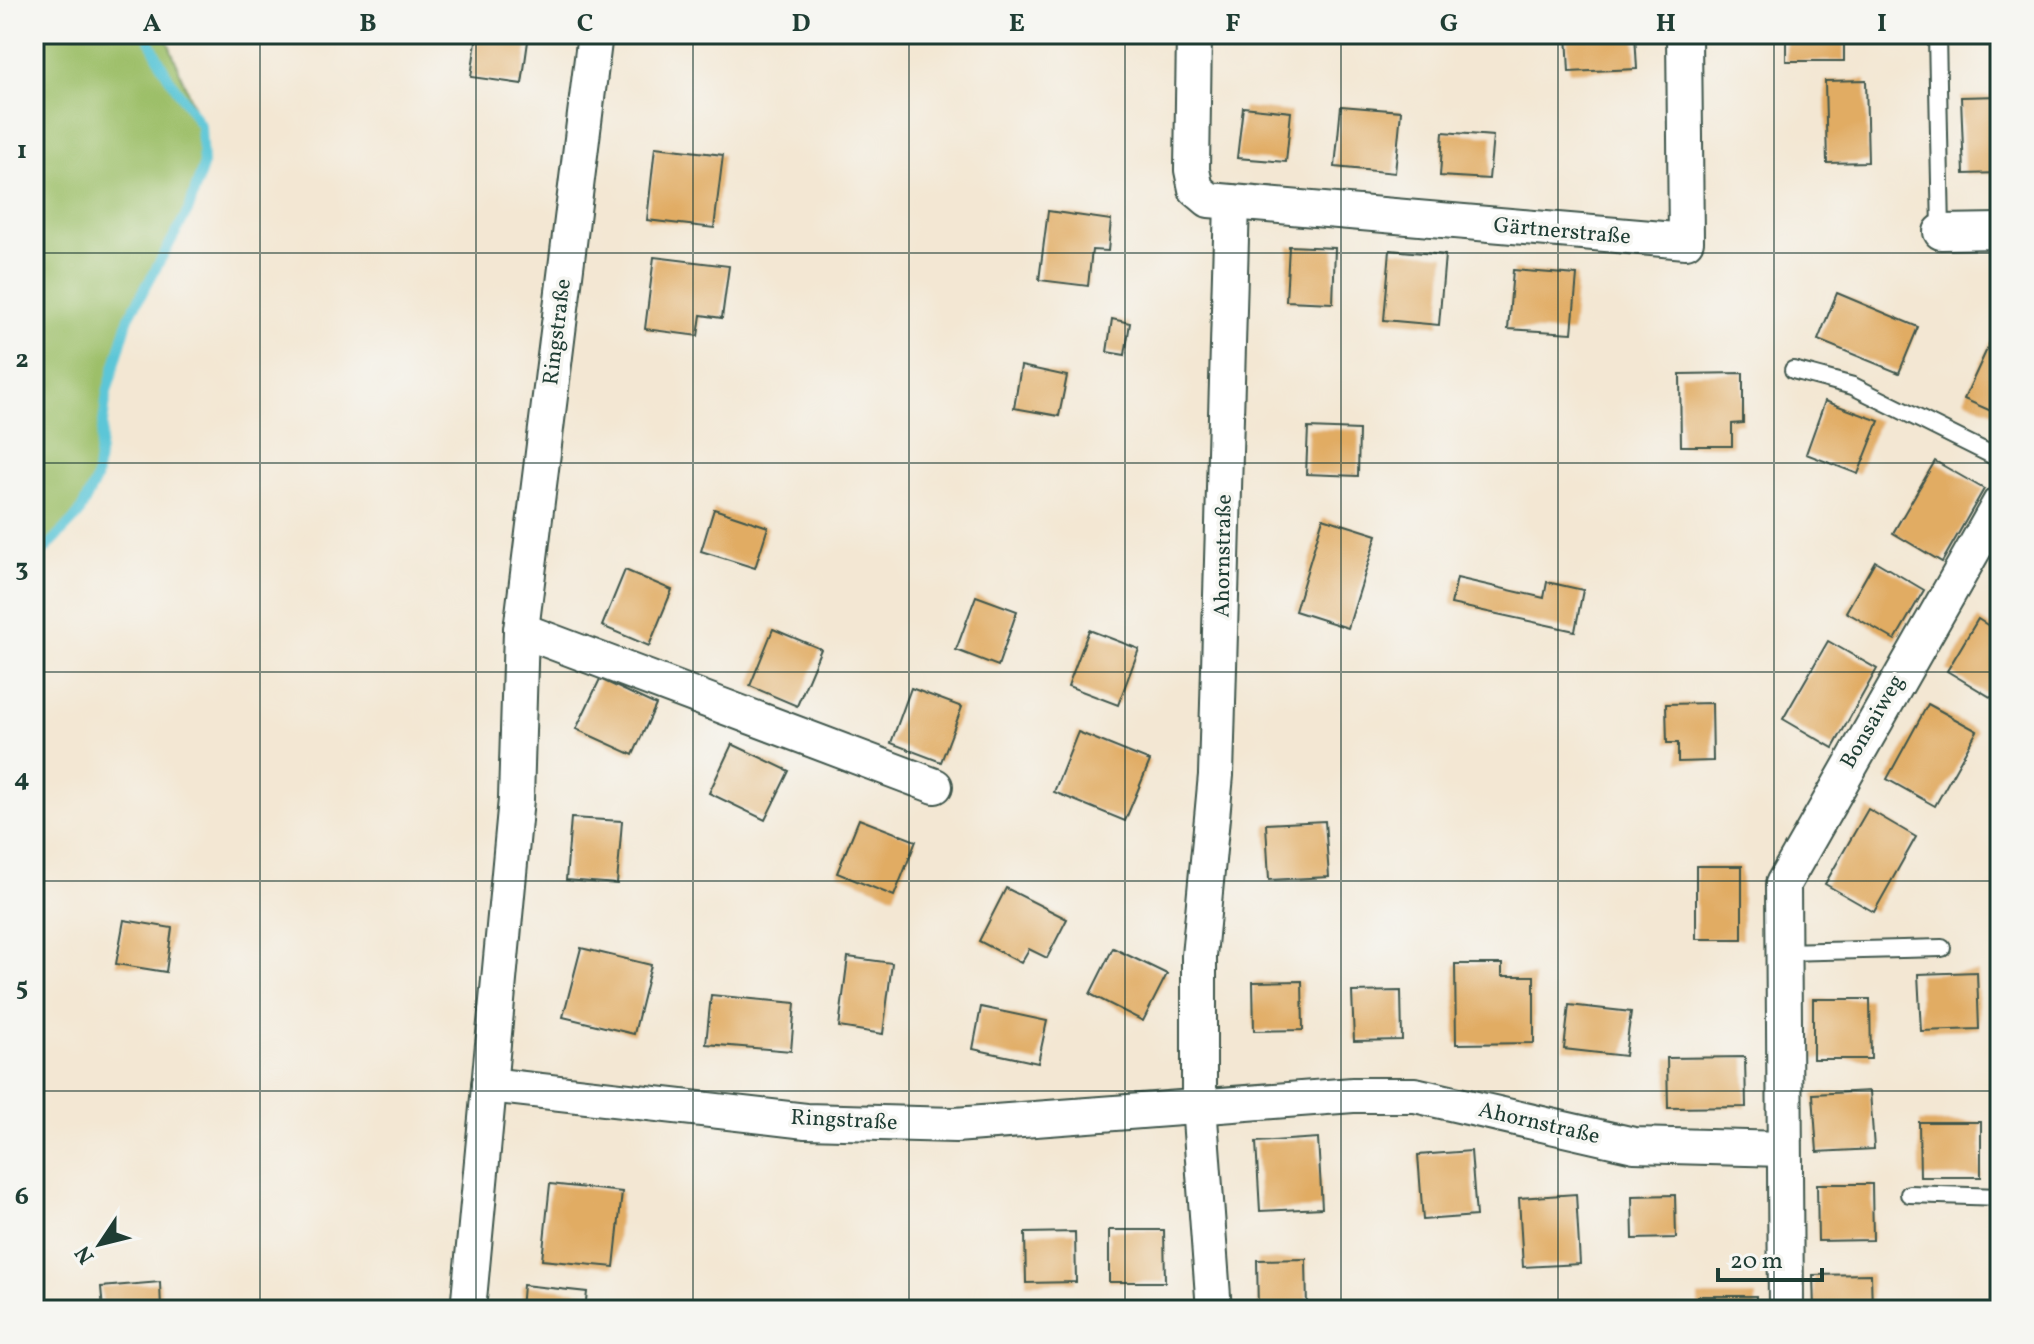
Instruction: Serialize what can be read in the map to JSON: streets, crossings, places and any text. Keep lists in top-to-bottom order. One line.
{"streets":{"street":["Gärtnerstraße","Ringstraße","Ahornstraße","Bonsaiweg"]},"crossings":[["Gärtnerstraße","Ahornstraße"],["Ringstraße","Ahornstraße"],["Ahornstraße","Bonsaiweg"]],"scale_bar":"20 m","north":"bottom left","grid":{"columns":["A","B","C","D","E","F","G","H","I"],"rows":["1","2","3","4","5","6"]}}
